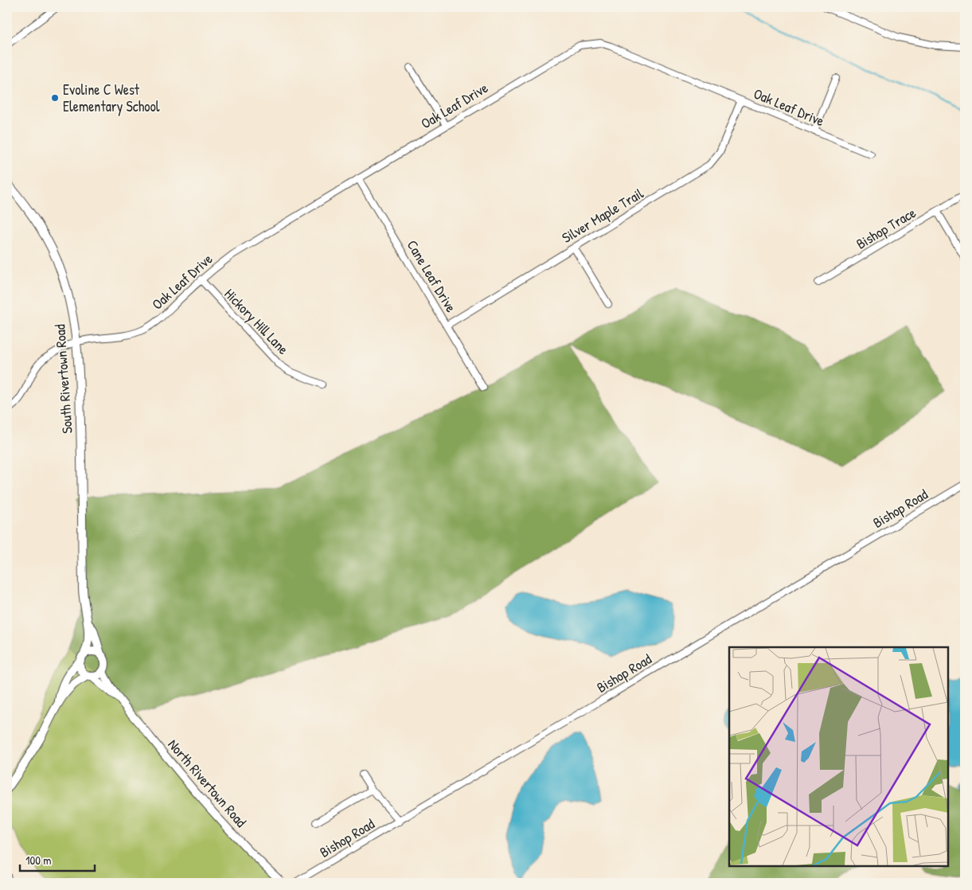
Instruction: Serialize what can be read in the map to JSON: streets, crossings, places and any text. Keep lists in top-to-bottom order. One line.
{"streets":{"main road":["South Rivertown Road"],"street":["Oak Leaf Drive","Silver Maple Trail","Bishop Trace","Cane Leaf Drive","Hickory Hill Lane","Bishop Road","North Rivertown Road"]},"crossings":[["Oak Leaf Drive","Silver Maple Trail"],["Oak Leaf Drive","Cane Leaf Drive"],["Oak Leaf Drive","Hickory Hill Lane"],["Oak Leaf Drive","South Rivertown Road"],["Silver Maple Trail","Cane Leaf Drive"]],"places":["Evoline C West Elementary School"],"scale_bar":"100 m"}
